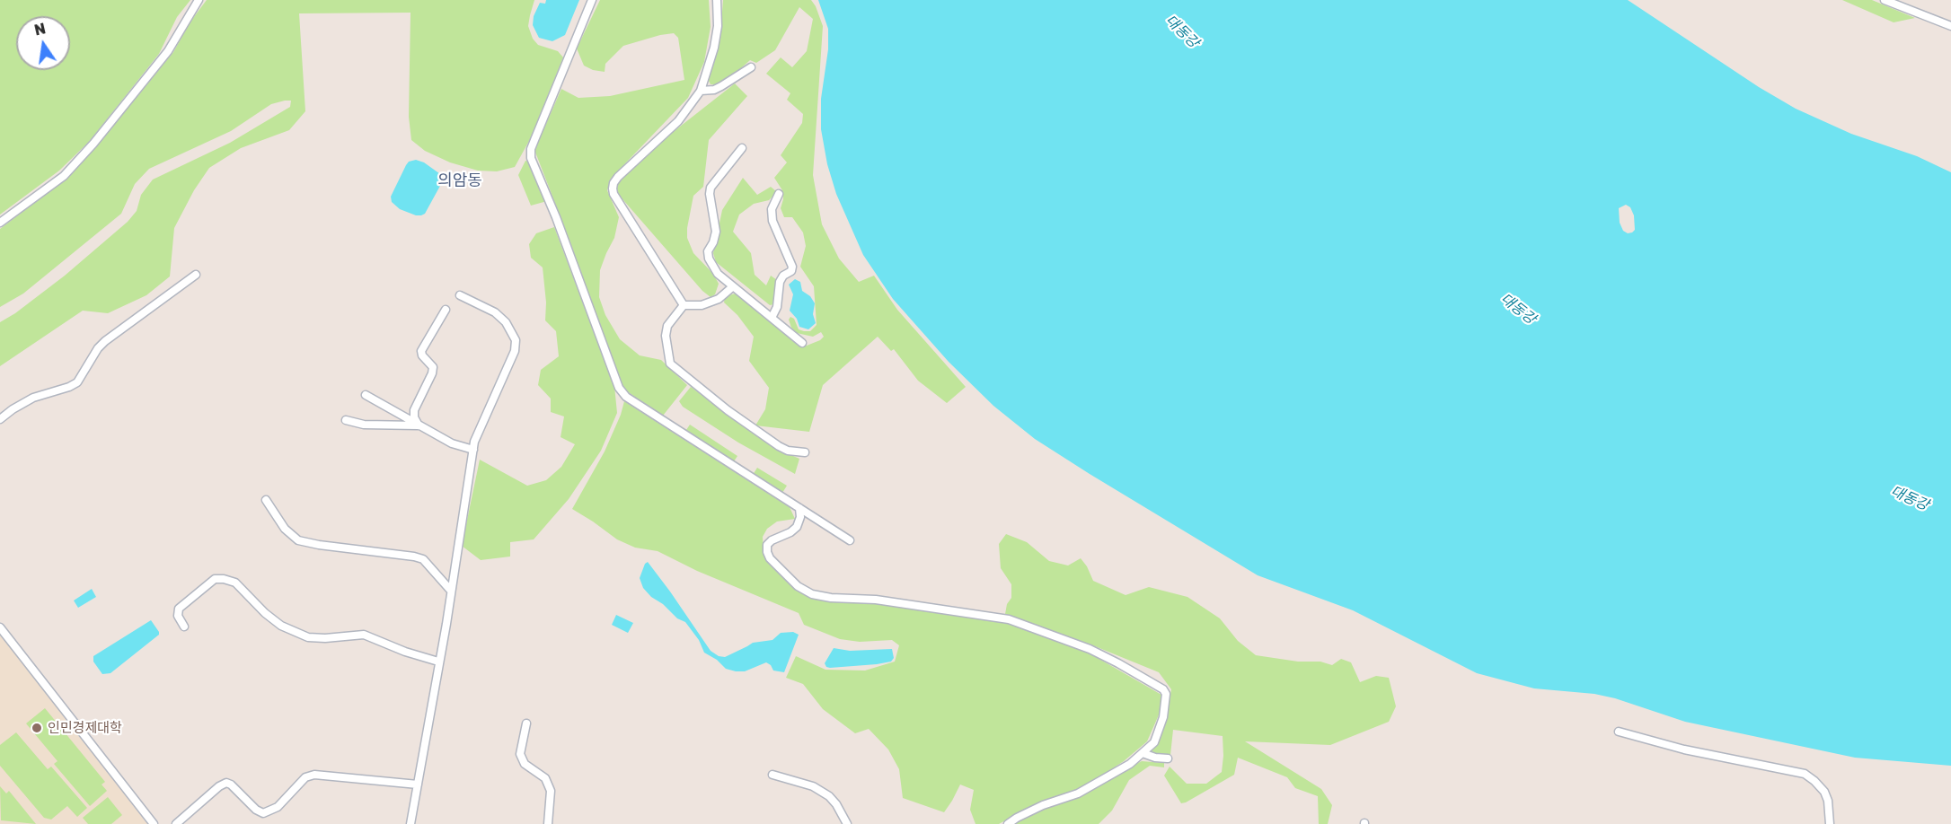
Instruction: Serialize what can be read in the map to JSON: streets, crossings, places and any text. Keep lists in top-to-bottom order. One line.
{"districts":["의암동"],"water":["대동강"],"places":["인민경제대학"],"north":"top"}
